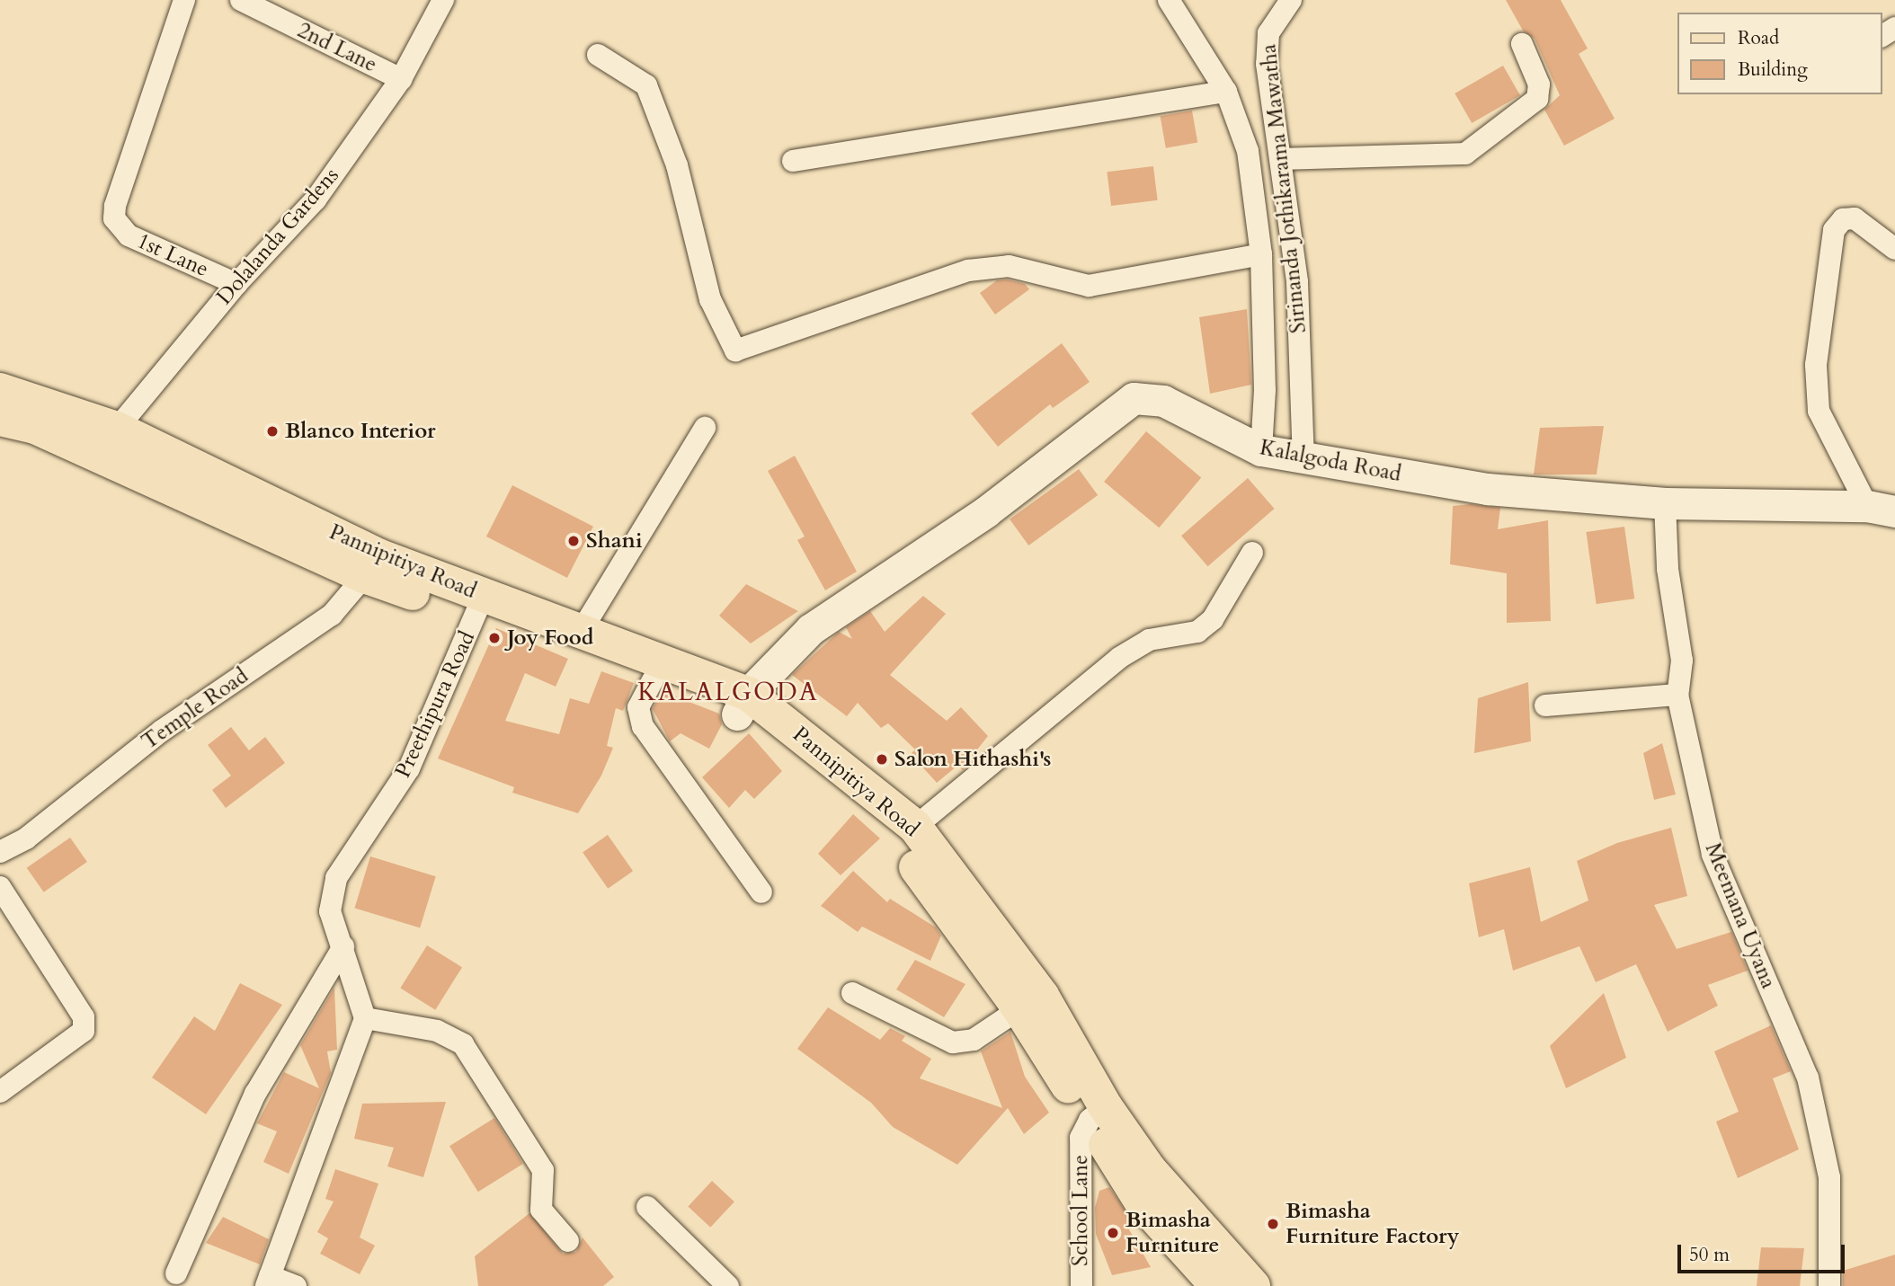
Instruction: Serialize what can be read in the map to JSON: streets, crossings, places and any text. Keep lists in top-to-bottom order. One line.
{"streets":{"main road":["Pannipitiya Road"],"street":["2nd Lane","Sirinanda Jothikarama Mawatha","Dolalanda Gardens","1st Lane","Kalalgoda Road","Preethipura Road","Temple Road","Meemana Uyana","School Lane"]},"crossings":[["2nd Lane","Dolalanda Gardens"],["Sirinanda Jothikarama Mawatha","Kalalgoda Road"],["Dolalanda Gardens","1st Lane"],["Dolalanda Gardens","Pannipitiya Road"],["Kalalgoda Road","Pannipitiya Road"],["Kalalgoda Road","Meemana Uyana"],["Pannipitiya Road","Preethipura Road"],["Pannipitiya Road","Temple Road"],["Pannipitiya Road","School Lane"]],"districts":["KALALGODA"],"places":["Blanco Interior","Shani","Joy Food","Salon Hithashi's","Bimasha Furniture Factory","Bimasha Furniture"],"legend":["Road","Building"],"scale_bar":"50 m"}
